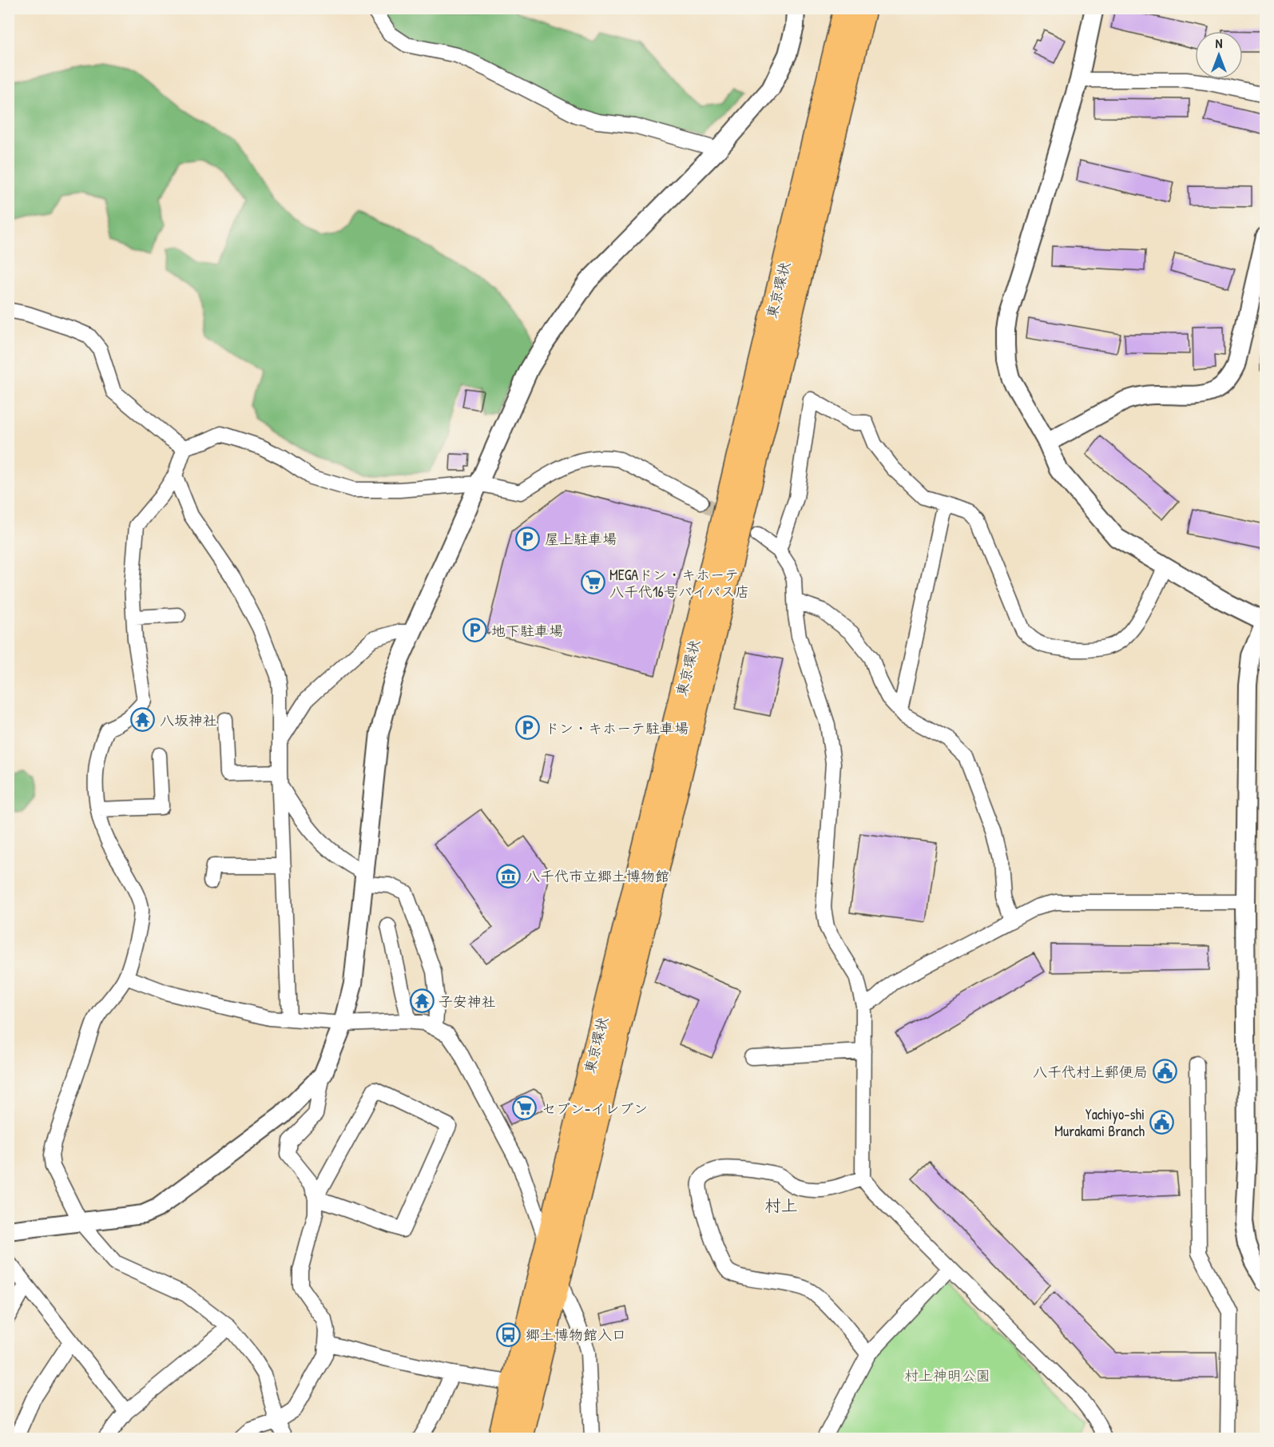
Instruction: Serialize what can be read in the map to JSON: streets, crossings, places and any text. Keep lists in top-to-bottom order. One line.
{"streets":{"highway":["東京環状"]},"districts":["村上"],"parks":["村上神明公園"],"places":{"parking":["屋上駐車場","地下駐車場","ドン・キホーテ駐車場"],"supermarket":["MEGAドン・キホーテ 八千代16号バイパス店","セブン-イレブン"],"temple":["八坂神社","子安神社"],"museum":["八千代市立郷土博物館"],"public building":["八千代村上郵便局","Yachiyo-shi Murakami Branch"],"bus stop":["郷土博物館入口"]},"north":"top"}
